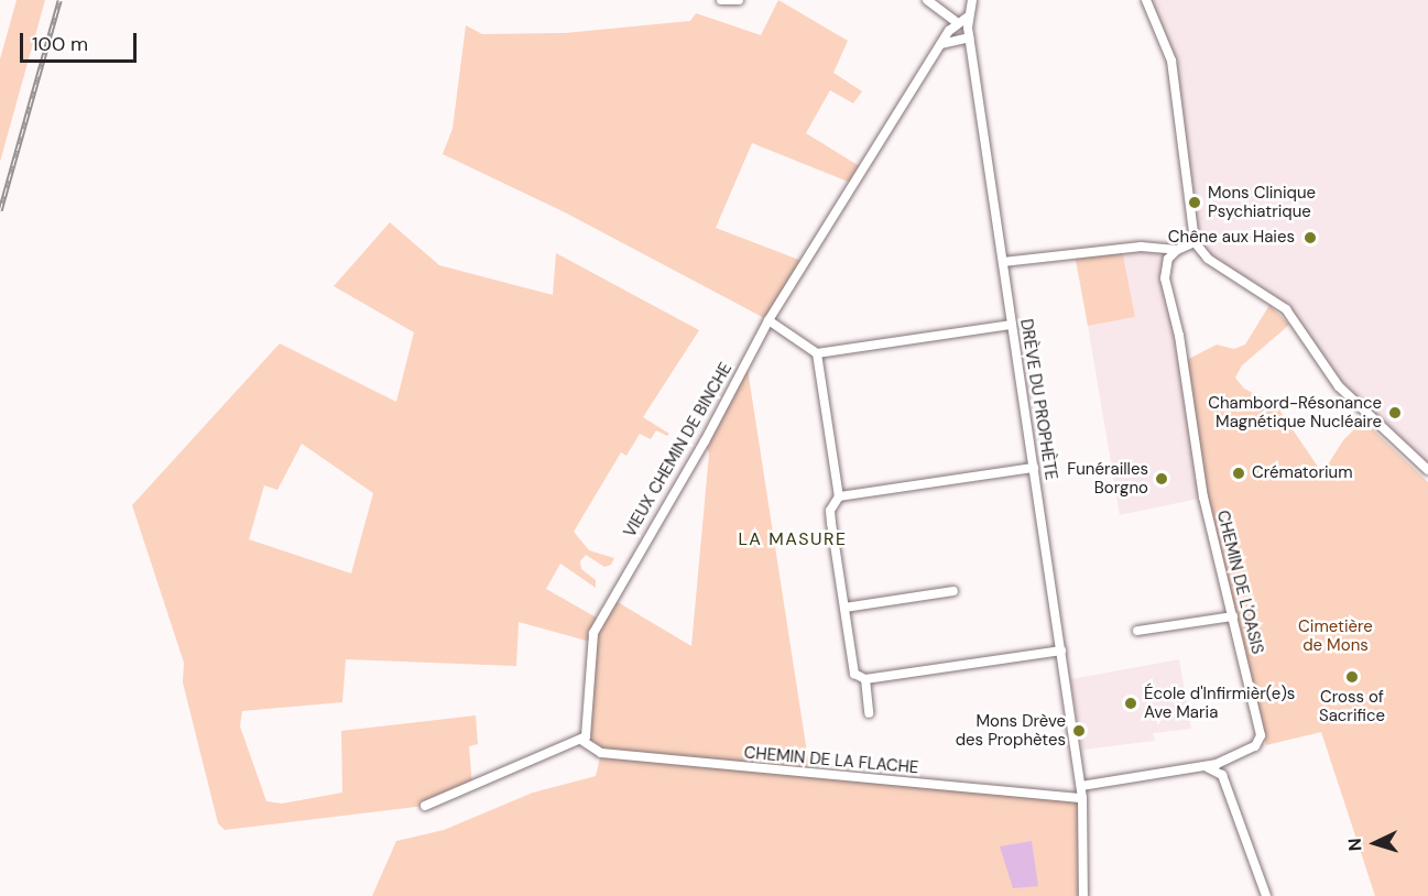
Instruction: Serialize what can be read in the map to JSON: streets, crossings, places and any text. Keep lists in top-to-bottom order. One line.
{"streets":{"street":["DRÈVE DU PROPHÈTE","VIEUX CHEMIN DE BINCHE","CHEMIN DE L'OASIS","CHEMIN DE LA FLACHE"]},"crossings":[["DRÈVE DU PROPHÈTE","VIEUX CHEMIN DE BINCHE"],["DRÈVE DU PROPHÈTE","CHEMIN DE L'OASIS"],["DRÈVE DU PROPHÈTE","CHEMIN DE LA FLACHE"],["VIEUX CHEMIN DE BINCHE","CHEMIN DE LA FLACHE"]],"districts":["LA MASURE"],"parks":["Cimetière de Mons"],"places":["Mons Clinique Psychiatrique","Chêne aux Haies","Chambord-Résonance Magnétique Nucléaire","Crématorium","Funérailles Borgno","Cross of Sacrifice","École d'Infirmièr(e)s Ave Maria","Mons Drève des Prophètes"],"scale_bar":"100 m","north":"left"}
